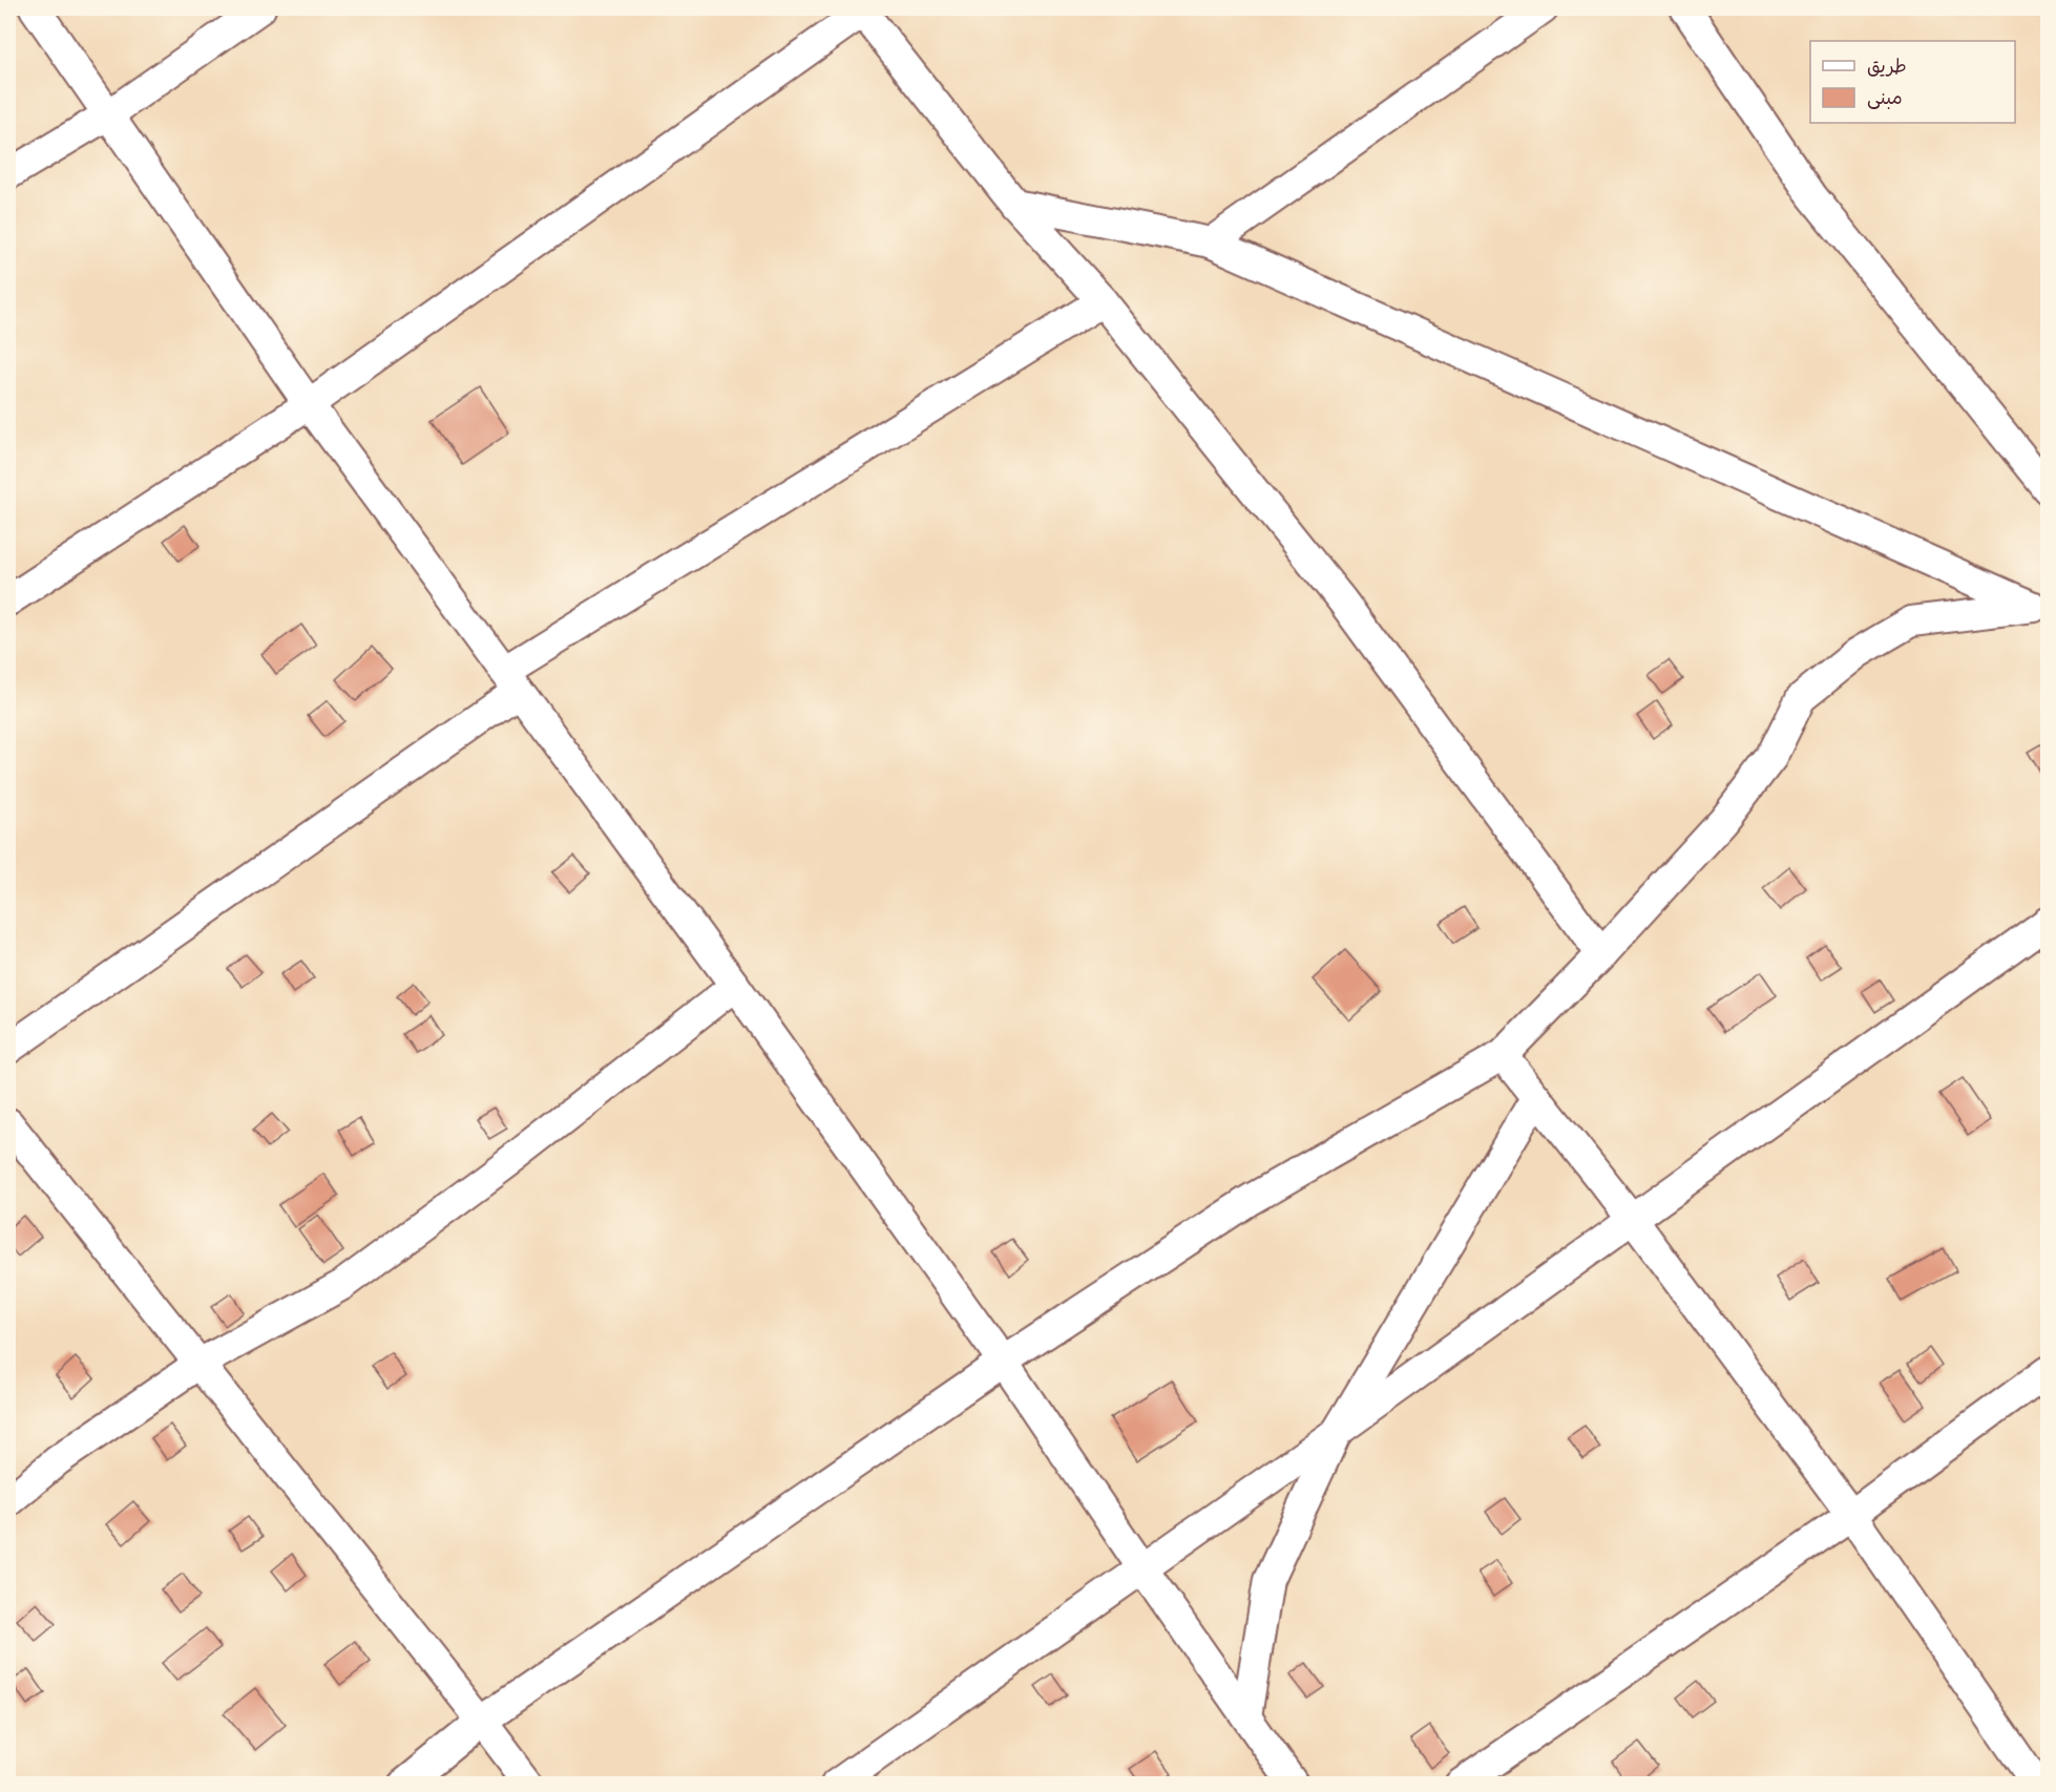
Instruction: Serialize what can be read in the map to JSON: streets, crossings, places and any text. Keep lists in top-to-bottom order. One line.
{"legend":["طريق","مبنى"]}
